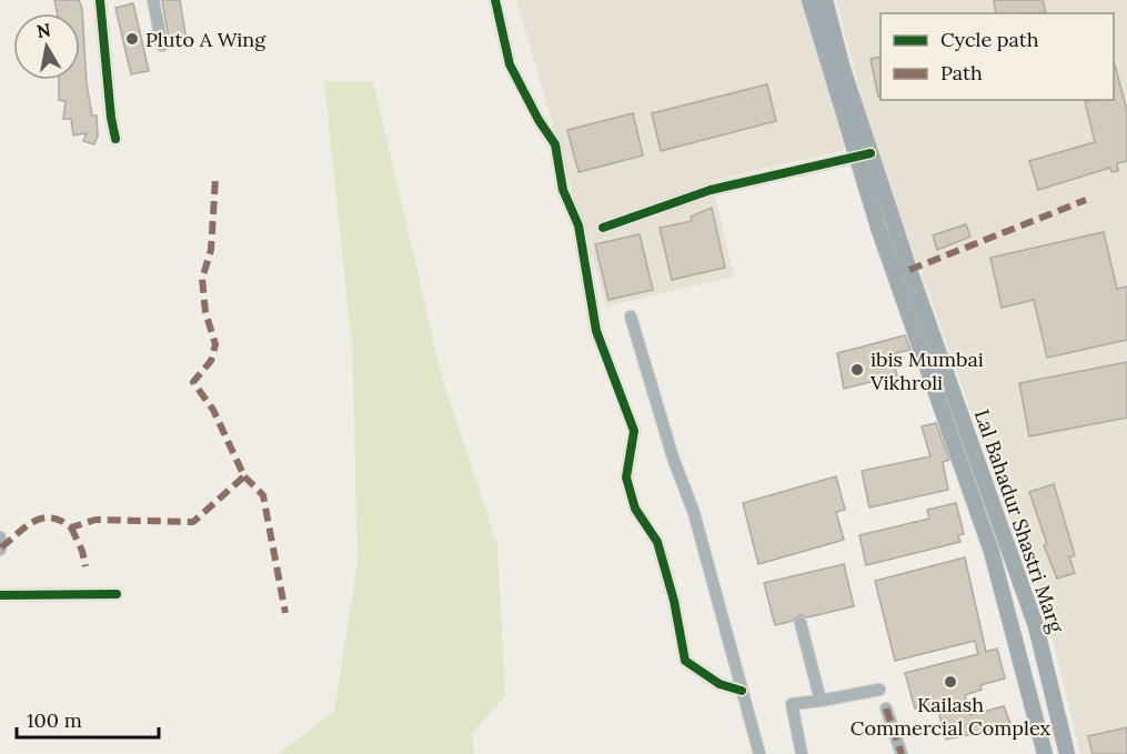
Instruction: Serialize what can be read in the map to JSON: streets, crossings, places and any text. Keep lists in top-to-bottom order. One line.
{"streets":{"main road":["Lal Bahadur Shastri Marg"]},"places":["Pluto A Wing","ibis Mumbai Vikhroli","Kailash Commercial Complex"],"legend":["Cycle path","Path"],"scale_bar":"100 m","north":"top"}
